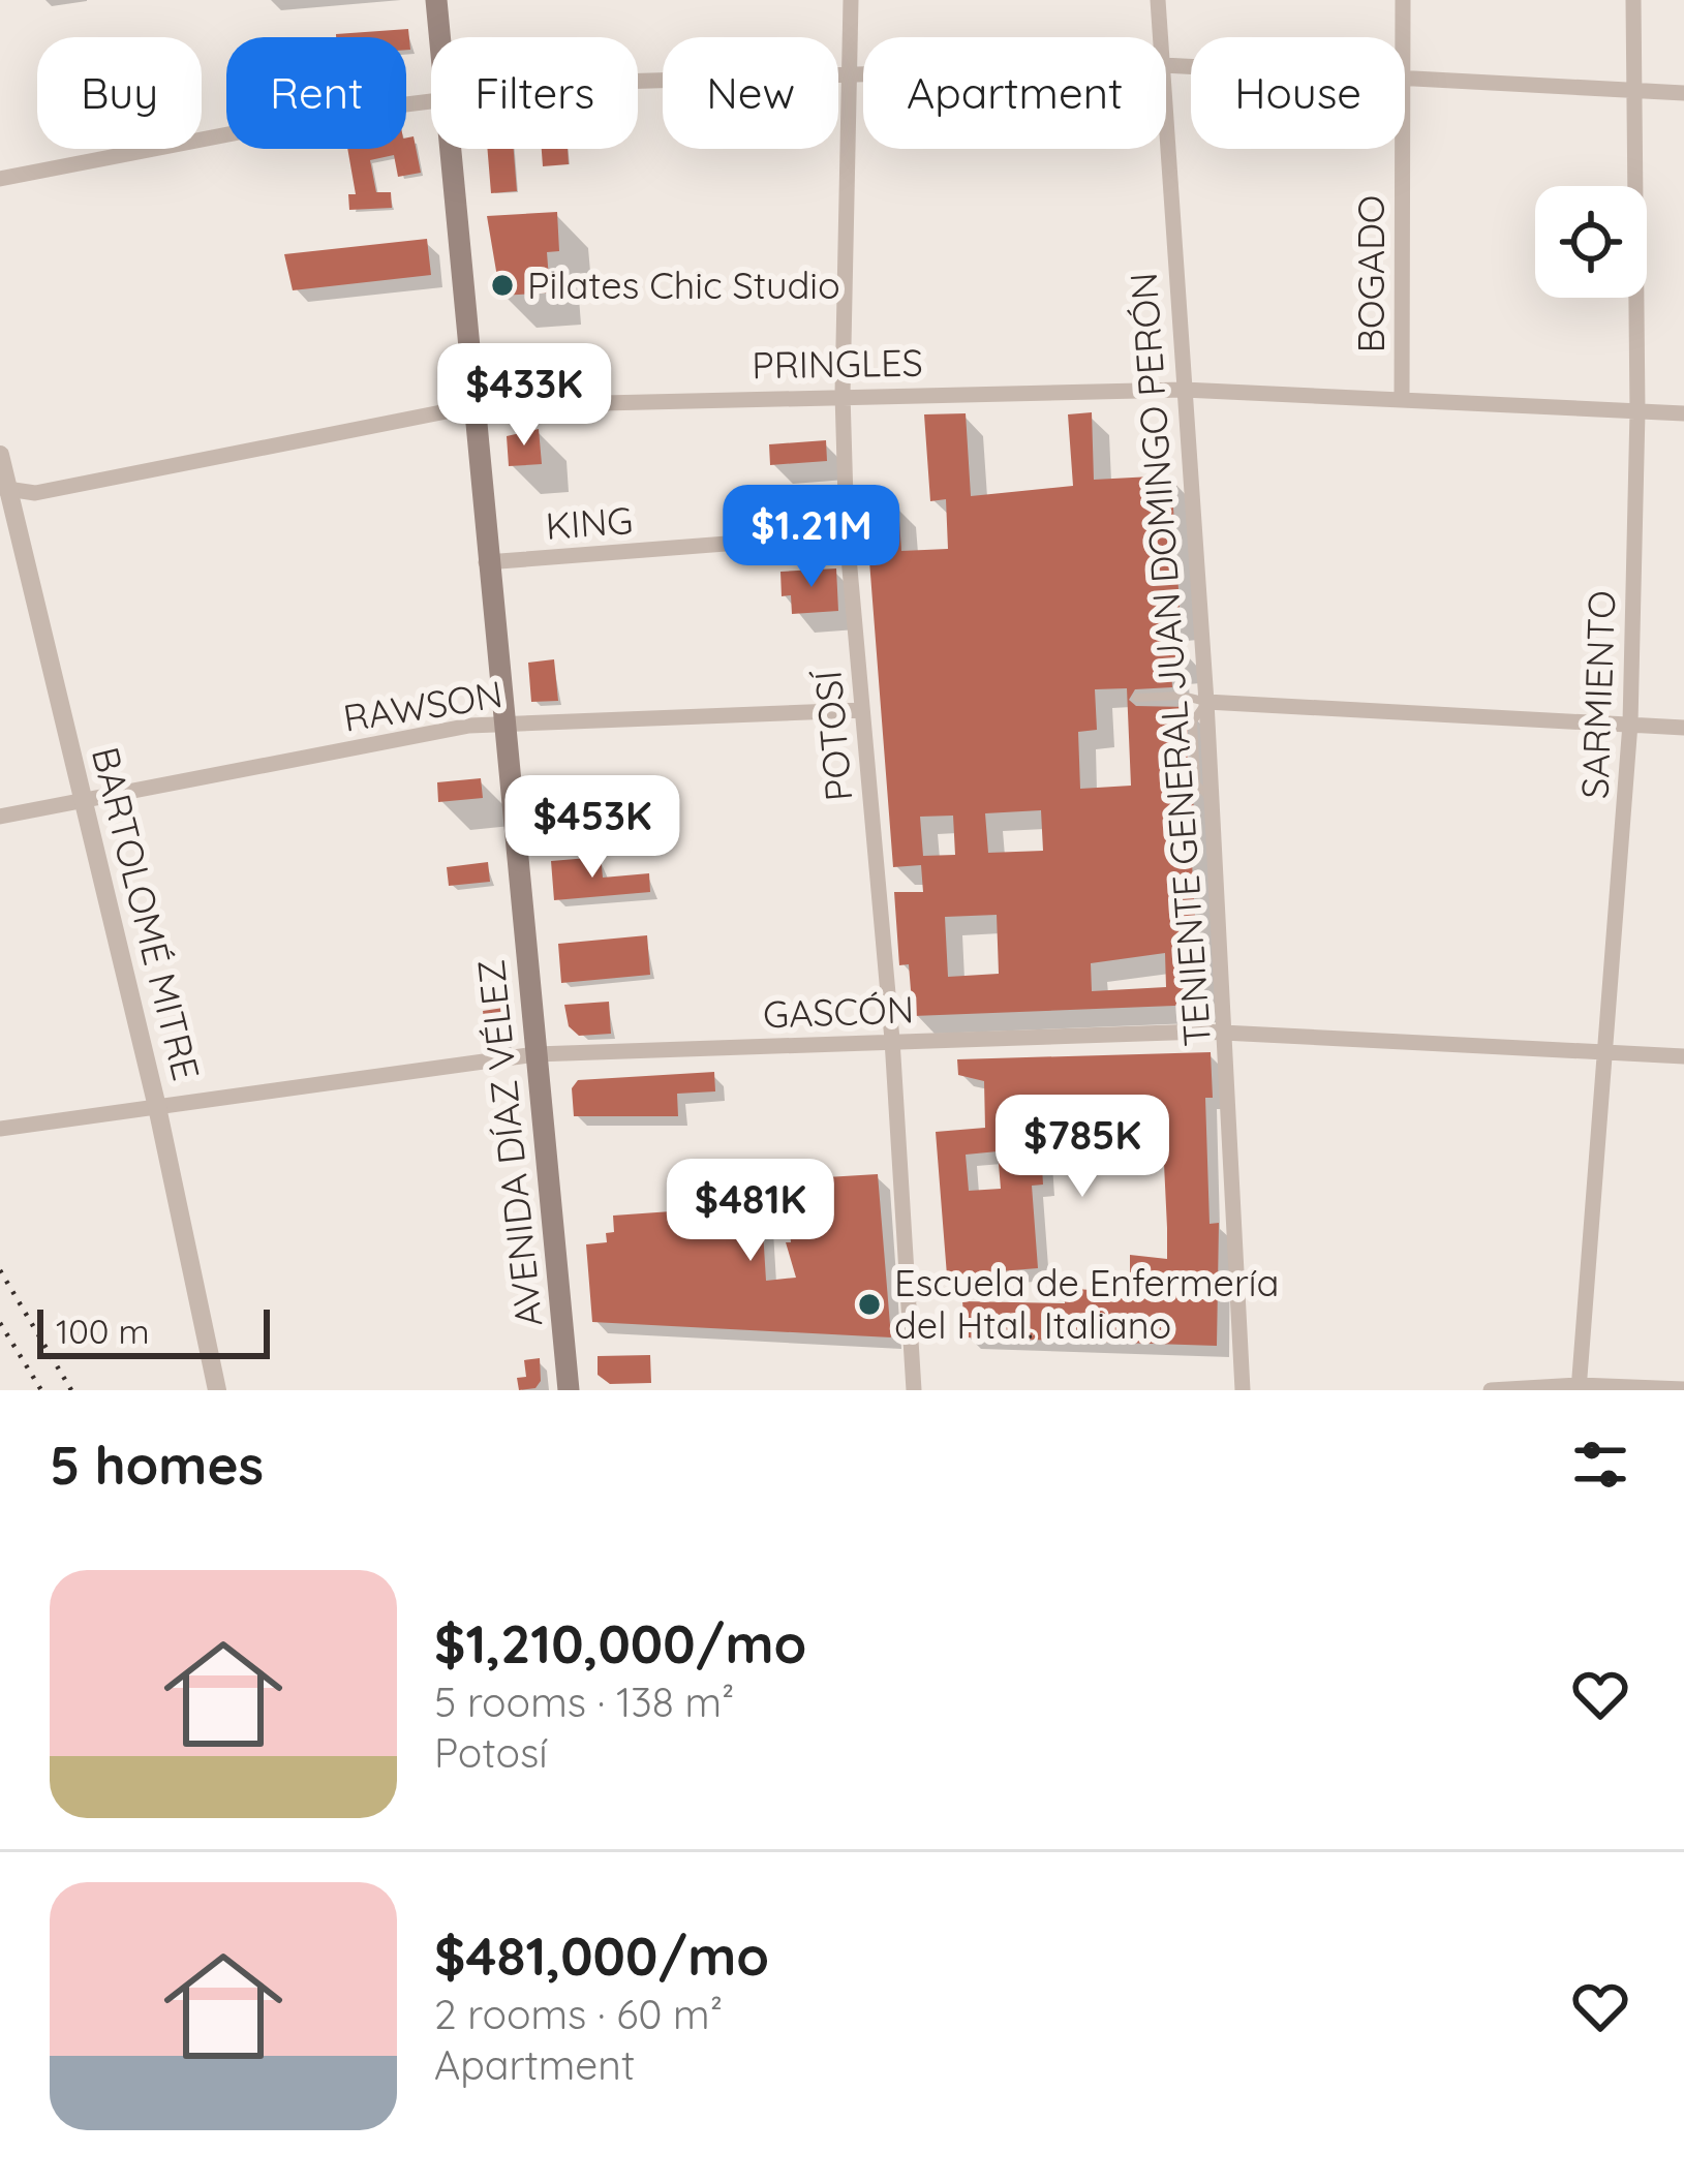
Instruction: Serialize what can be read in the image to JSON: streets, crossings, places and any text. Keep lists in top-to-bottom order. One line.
{"streets":{"main road":["AVENIDA DÍAZ VÉLEZ"],"street":["BOGADO","PRINGLES","KING","TENIENTE GENERAL JUAN DOMINGO PERÓN","SARMIENTO","RAWSON","POTOSÍ","BARTOLOMÉ MITRE","GASCÓN"]},"crossings":[["BOGADO","PRINGLES"],["PRINGLES","TENIENTE GENERAL JUAN DOMINGO PERÓN"],["PRINGLES","SARMIENTO"],["PRINGLES","POTOSÍ"],["PRINGLES","BARTOLOMÉ MITRE"],["PRINGLES","AVENIDA DÍAZ VÉLEZ"],["KING","POTOSÍ"],["KING","AVENIDA DÍAZ VÉLEZ"],["TENIENTE GENERAL JUAN DOMINGO PERÓN","GASCÓN"],["SARMIENTO","GASCÓN"],["RAWSON","POTOSÍ"],["RAWSON","BARTOLOMÉ MITRE"],["RAWSON","AVENIDA DÍAZ VÉLEZ"],["POTOSÍ","GASCÓN"],["BARTOLOMÉ MITRE","GASCÓN"],["GASCÓN","AVENIDA DÍAZ VÉLEZ"]],"places":["Pilates Chic Studio","Escuela de Enfermería del Htal. Italiano"],"scale_bar":"100 m","page":{"chip":["Buy","Rent","Filters","New","Apartment","House"],"price":["$433K","$1.21M","$453K","$785K","$481K"],"scale":"100 m","heading":"5 homes","list":[{"name":"$1,210,000/mo","note":"5 rooms · 138 m² · Potosí"},{"name":"$481,000/mo","note":"2 rooms · 60 m² · Apartment"}]}}
